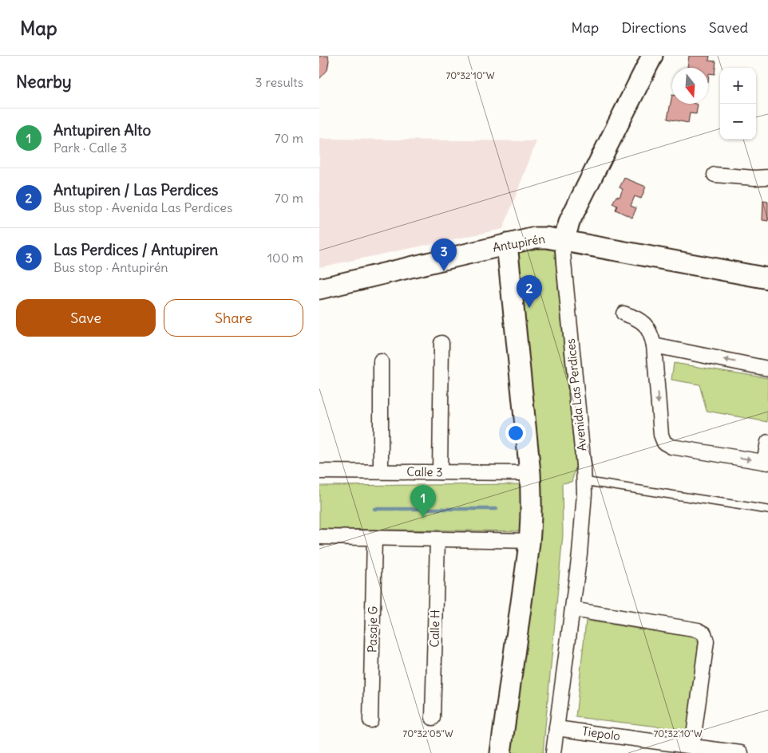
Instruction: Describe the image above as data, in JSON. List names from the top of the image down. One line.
{"streets":{"street":["Antupirén","Avenida Las Perdices","Calle 3","Calle H","Pasaje G","Tiepolo"]},"crossings":[["Antupirén","Avenida Las Perdices"],["Avenida Las Perdices","Tiepolo"]],"north":"bottom","page":{"header":"Map","nav":["Map","Directions","Saved"],"heading":["Nearby","3 results"],"map_buttons":["+","−"],"list":[{"mark":"1","name":"Antupiren Alto","note":"Park · Calle 3","value":"70 m"},{"mark":"2","name":"Antupiren / Las Perdices","note":"Bus stop · Avenida Las Perdices","value":"70 m"},{"mark":"3","name":"Las Perdices / Antupiren","note":"Bus stop · Antupirén","value":"100 m"}],"pins":["3","2","1"],"buttons":["Save","Share"]},"coordinates":["70°32'10\"W","70°32'05\"W"]}
